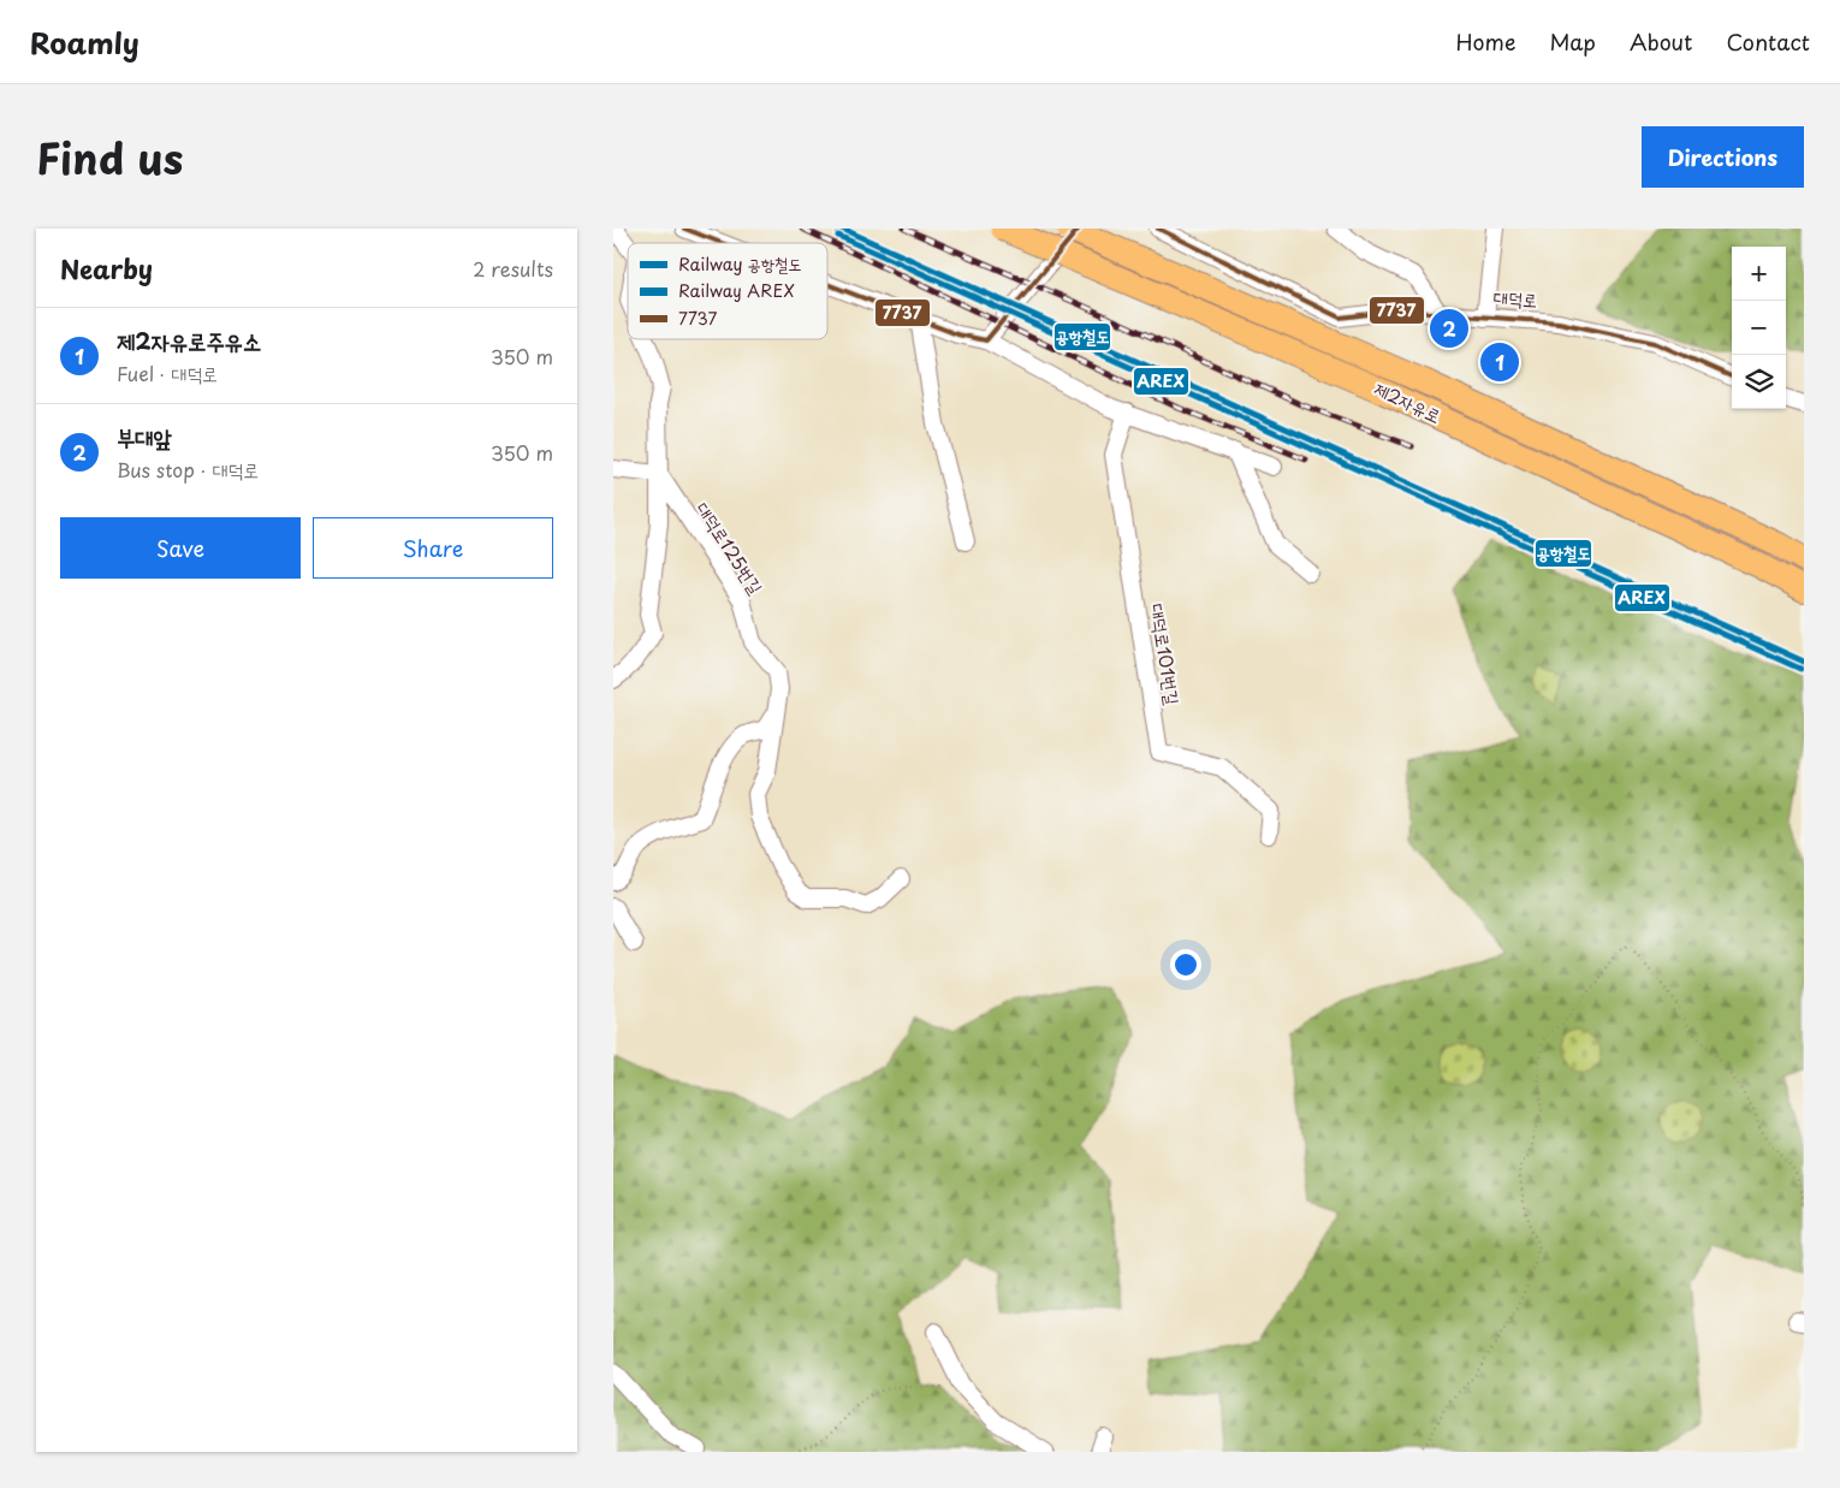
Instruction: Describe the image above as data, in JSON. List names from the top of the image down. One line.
{"streets":{"highway":["제2자유로"],"street":["대덕로","대덕로125번길","대덕로101번길"]},"lines":["rail line 공항철도","transit line 7737","rail line AREX"],"legend":["Railway 공항철도","Railway AREX","7737"],"page":{"header":"Roamly","nav":["Home","Map","About","Contact"],"title":"Find us","buttons":["Directions",["Save","Share"]],"heading":["Nearby","2 results"],"map_buttons":["+","−"],"list":[{"mark":"1","name":"제2자유로주유소","note":"Fuel · 대덕로","value":"350 m"},{"mark":"2","name":"부대앞","note":"Bus stop · 대덕로","value":"350 m"}],"pins":["2","1"]}}
